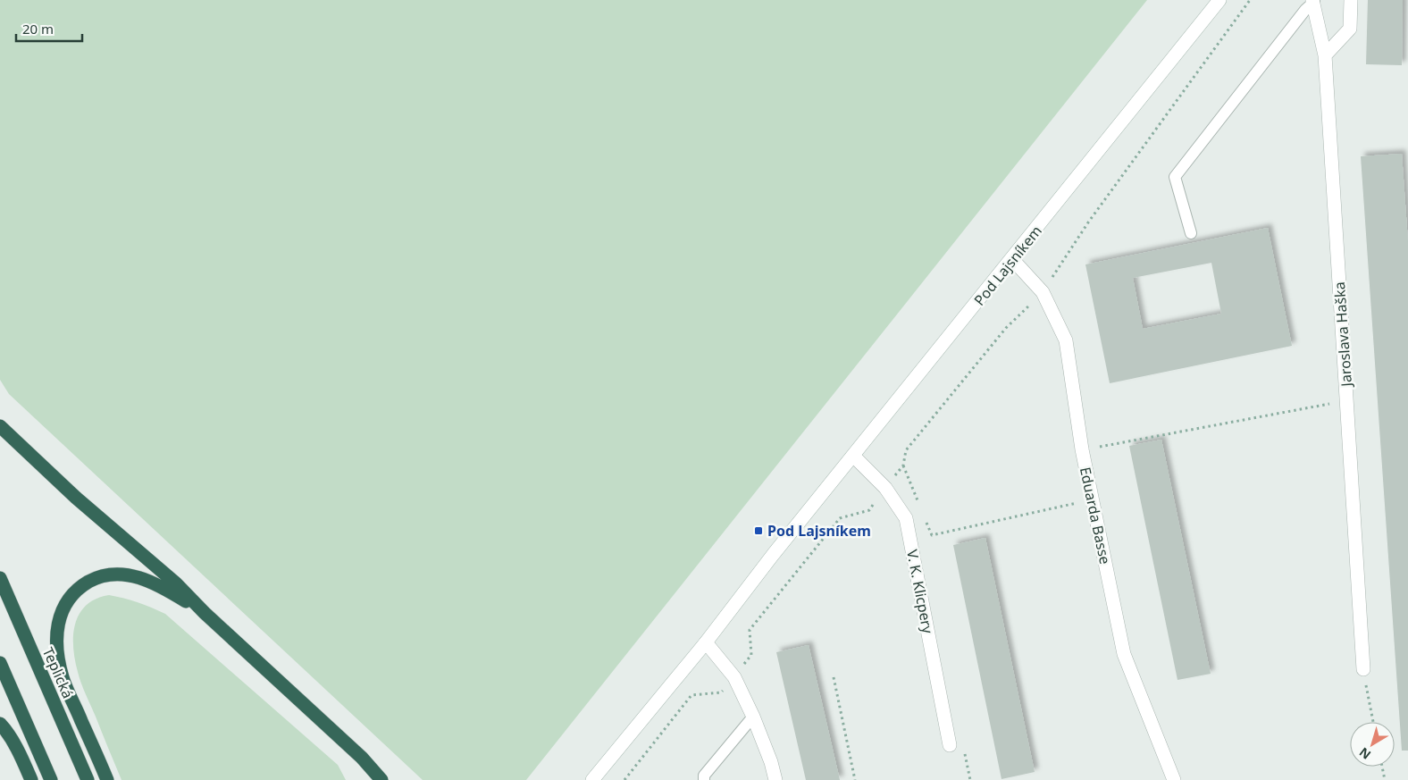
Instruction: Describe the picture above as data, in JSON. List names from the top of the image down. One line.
{"streets":{"highway":["Teplická"],"street":["Pod Lajsníkem","Jaroslava Haška","Eduarda Basse","V. K. Klicpery"]},"crossings":[["Pod Lajsníkem","Eduarda Basse"],["Pod Lajsníkem","V. K. Klicpery"]],"places":{"transit":["Pod Lajsníkem"]},"scale_bar":"20 m","north":"bottom left"}
